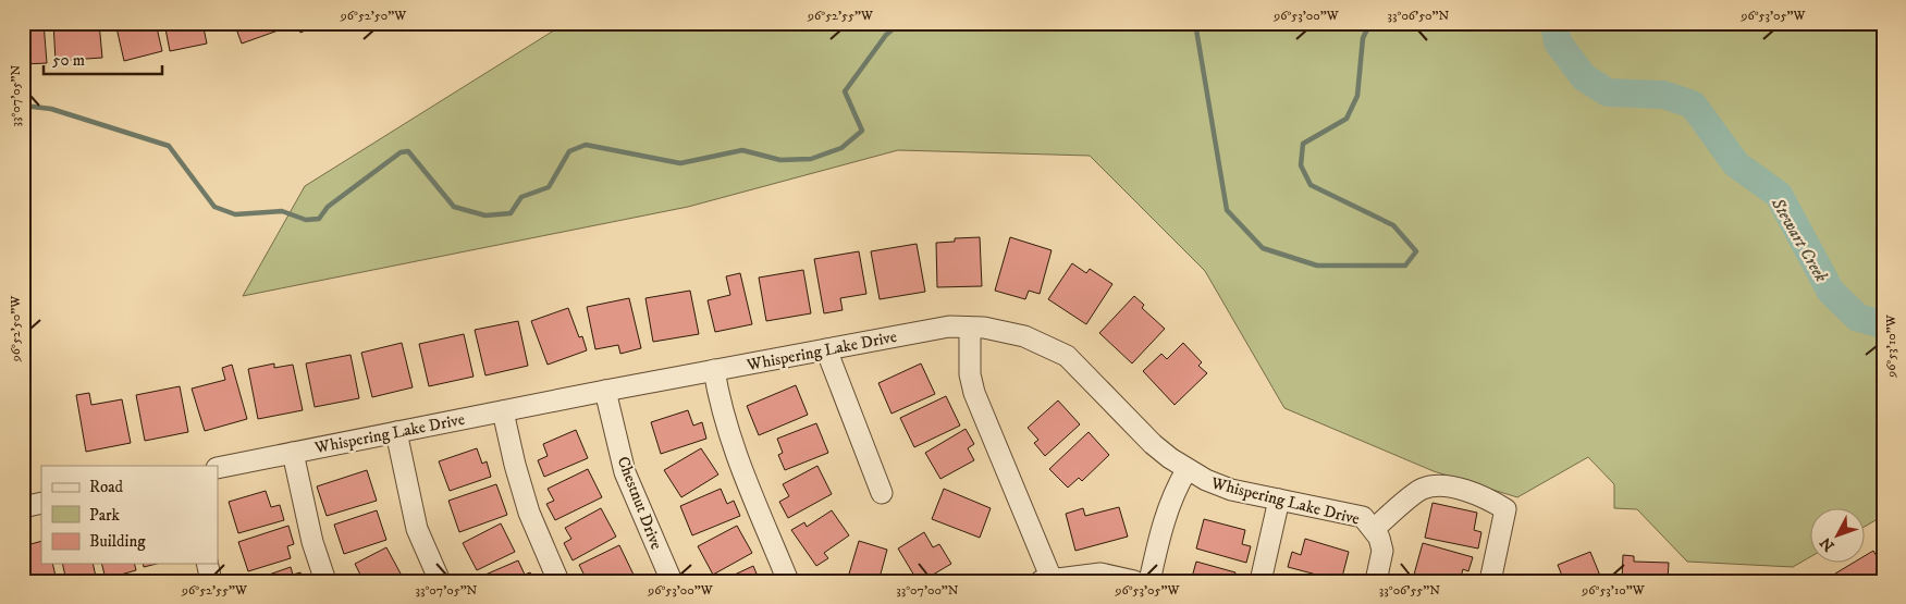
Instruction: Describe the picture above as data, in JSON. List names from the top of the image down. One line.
{"streets":{"street":["Whispering Lake Drive","Chestnut Drive"]},"crossings":[["Whispering Lake Drive","Chestnut Drive"]],"water":["Stewart Creek"],"legend":["Road","Park","Building"],"scale_bar":"50 m","north":"bottom left","coordinates":["96°52'50\"W","96°52'55\"W","96°53'00\"W","33°06'50\"N","96°53'05\"W","33°07'05\"N","96°53'10\"W","33°07'00\"N","33°06'55\"N"]}
